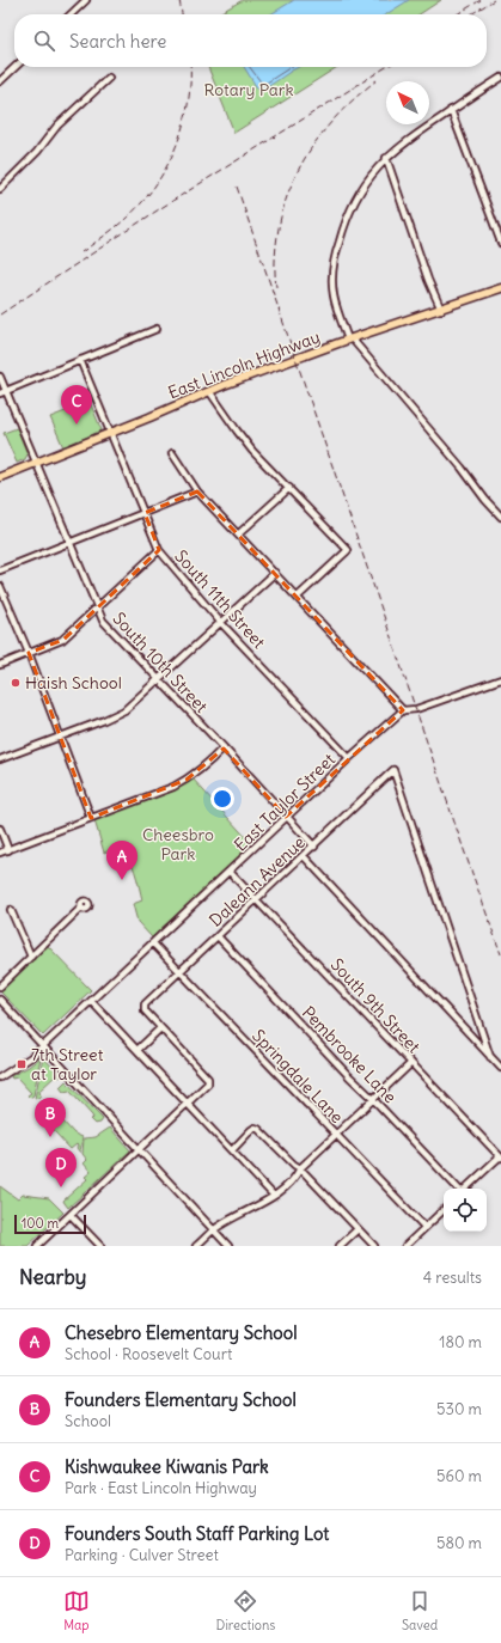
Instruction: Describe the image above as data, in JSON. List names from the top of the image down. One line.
{"streets":{"main road":["East Lincoln Highway"],"street":["South 11th Street","South 10th Street","East Taylor Street","Daleann Avenue","South 9th Street","Pembrooke Lane","Springdale Lane"]},"crossings":[["East Lincoln Highway","South 11th Street"],["East Lincoln Highway","South 10th Street"],["South 11th Street","East Taylor Street"],["South 10th Street","East Taylor Street"],["South 10th Street","Daleann Avenue"],["East Taylor Street","South 9th Street"],["East Taylor Street","Springdale Lane"],["Daleann Avenue","South 9th Street"],["Daleann Avenue","Pembrooke Lane"],["Daleann Avenue","Springdale Lane"]],"parks":["Rotary Park","Cheesbro Park"],"places":{"other":["Haish School"],"transit":["7th Street at Taylor"]},"scale_bar":"100 m","north":"top left","page":{"search":"Search here","pins":["C","A","B","D"],"scale":"100 m","heading":["Nearby","4 results"],"list":[{"mark":"A","name":"Chesebro Elementary School","note":"School · Roosevelt Court","value":"180 m"},{"mark":"B","name":"Founders Elementary School","note":"School","value":"530 m"},{"mark":"C","name":"Kishwaukee Kiwanis Park","note":"Park · East Lincoln Highway","value":"560 m"},{"mark":"D","name":"Founders South Staff Parking Lot","note":"Parking · Culver Street","value":"580 m"}],"nav":["Map","Directions","Saved"]}}
